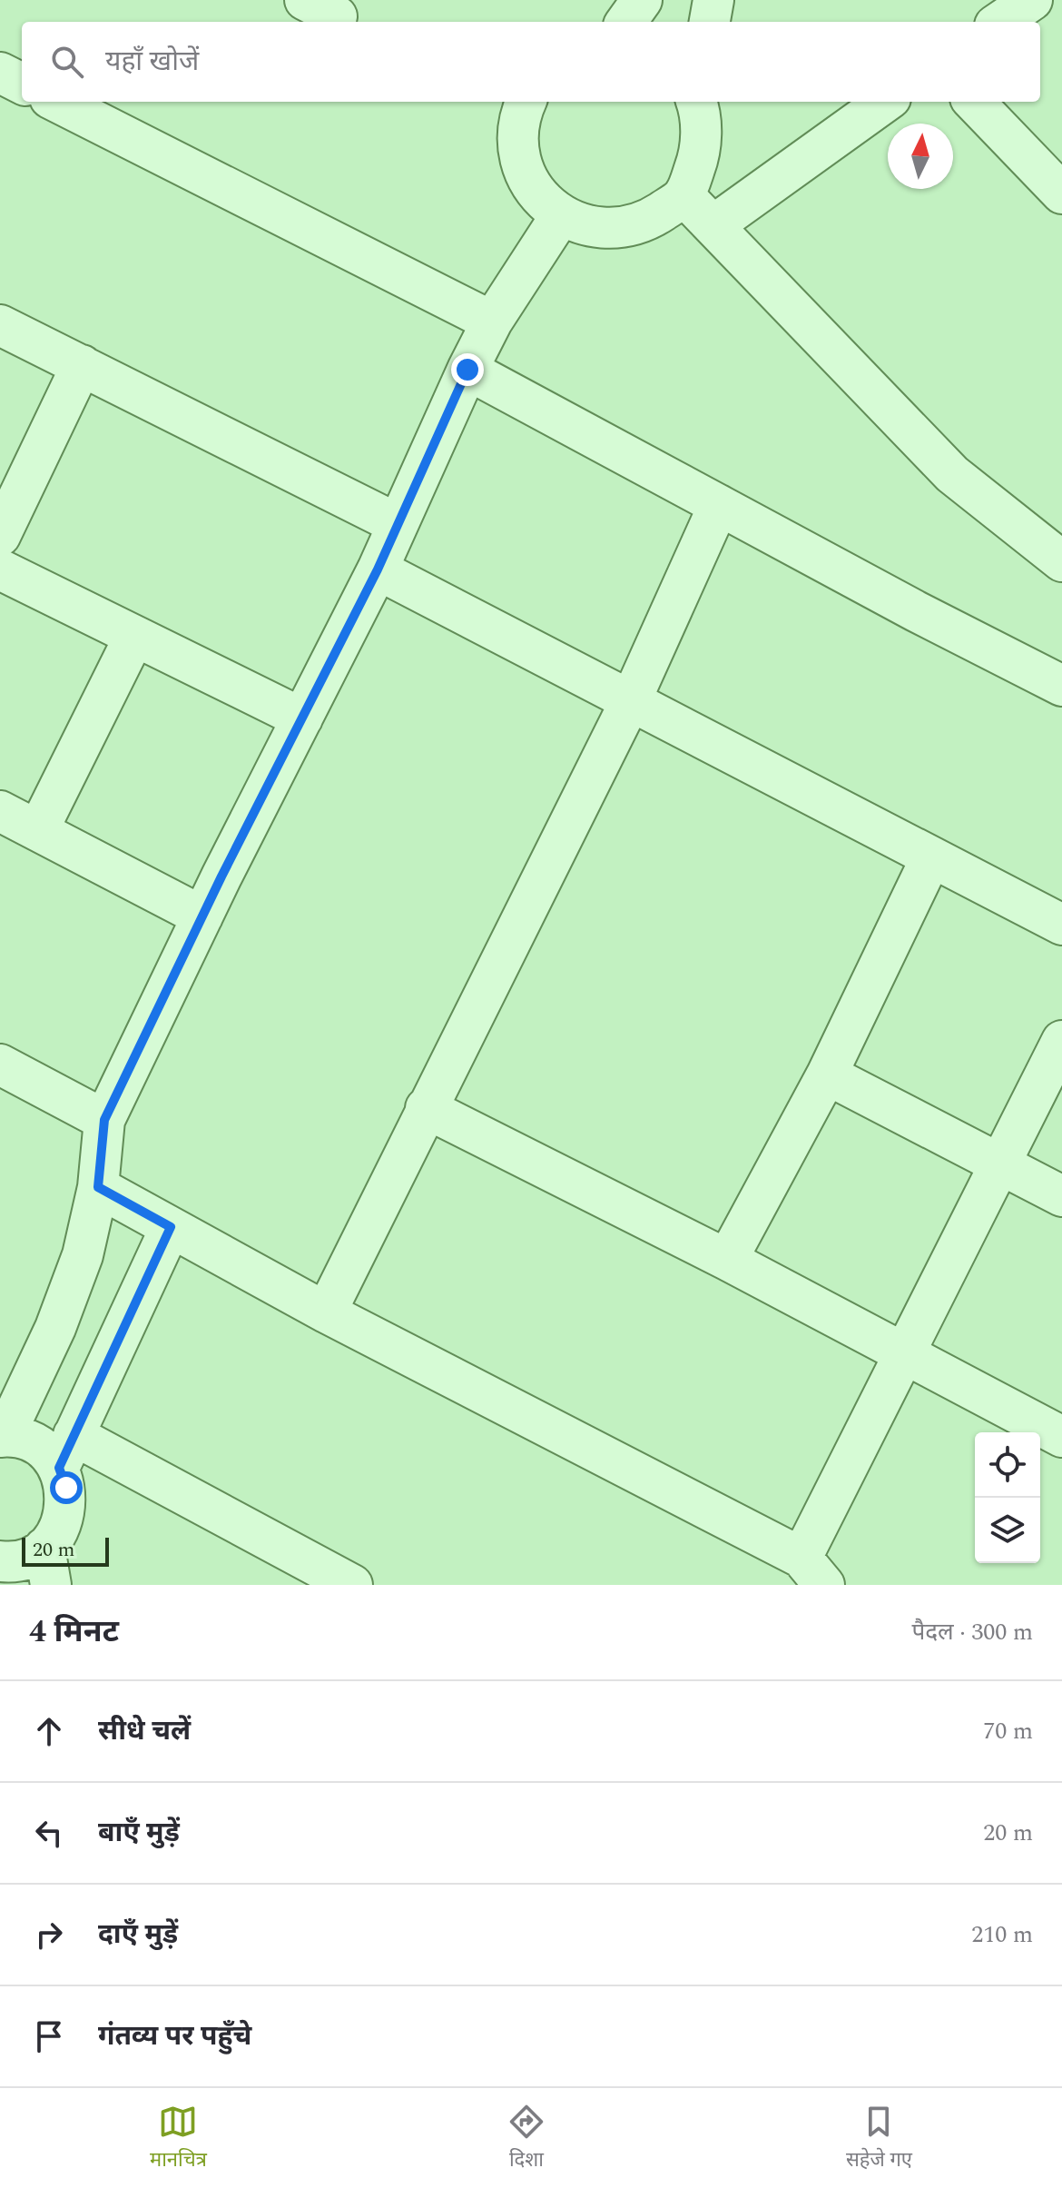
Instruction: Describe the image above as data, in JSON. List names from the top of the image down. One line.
{"scale_bar":"20 m","north":"top","page":{"search":"यहाँ खोजें","scale":"20 m","heading":["4 मिनट","पैदल · 300 m"],"list":[["सीधे चलें","70 m"],["बाएँ मुड़ें","20 m"],["दाएँ मुड़ें","210 m"],"गंतव्य पर पहुँचे"],"nav":["मानचित्र","दिशा","सहेजे गए"]}}
